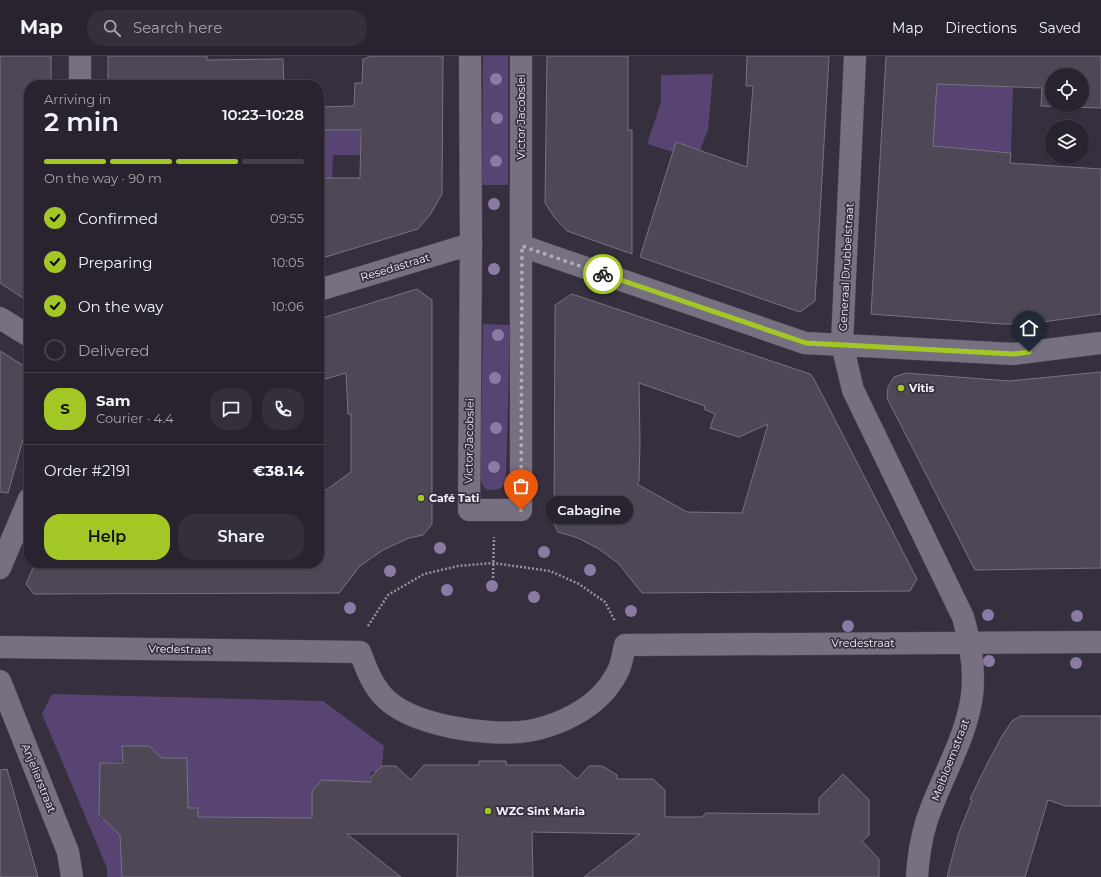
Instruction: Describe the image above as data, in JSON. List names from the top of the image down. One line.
{"streets":{"street":["Victor Jacobslei","Resedastraat","Generaal Drubbelstraat","Vredestraat","Meibloemstraat","Anjelierstraat"]},"crossings":[["Victor Jacobslei","Resedastraat"],["Generaal Drubbelstraat","Vredestraat"],["Generaal Drubbelstraat","Meibloemstraat"],["Vredestraat","Meibloemstraat"]],"places":["Vitis","Café Tati","Cabagine","WZC Sint Maria"],"page":{"header":"Map","search":"Search here","nav":["Map","Directions","Saved"],"heading":["2 min","Arriving in","10:23–10:28"],"panel":["Sam","Courier · 4.4","Order #2191","€38.14"],"bar":"On the way · 90 m","list":[["Confirmed","09:55"],["Preparing","10:05"],["On the way","10:06"],"Delivered"],"round":"S","bubble":"Cabagine","buttons":["Help","Share"]}}
